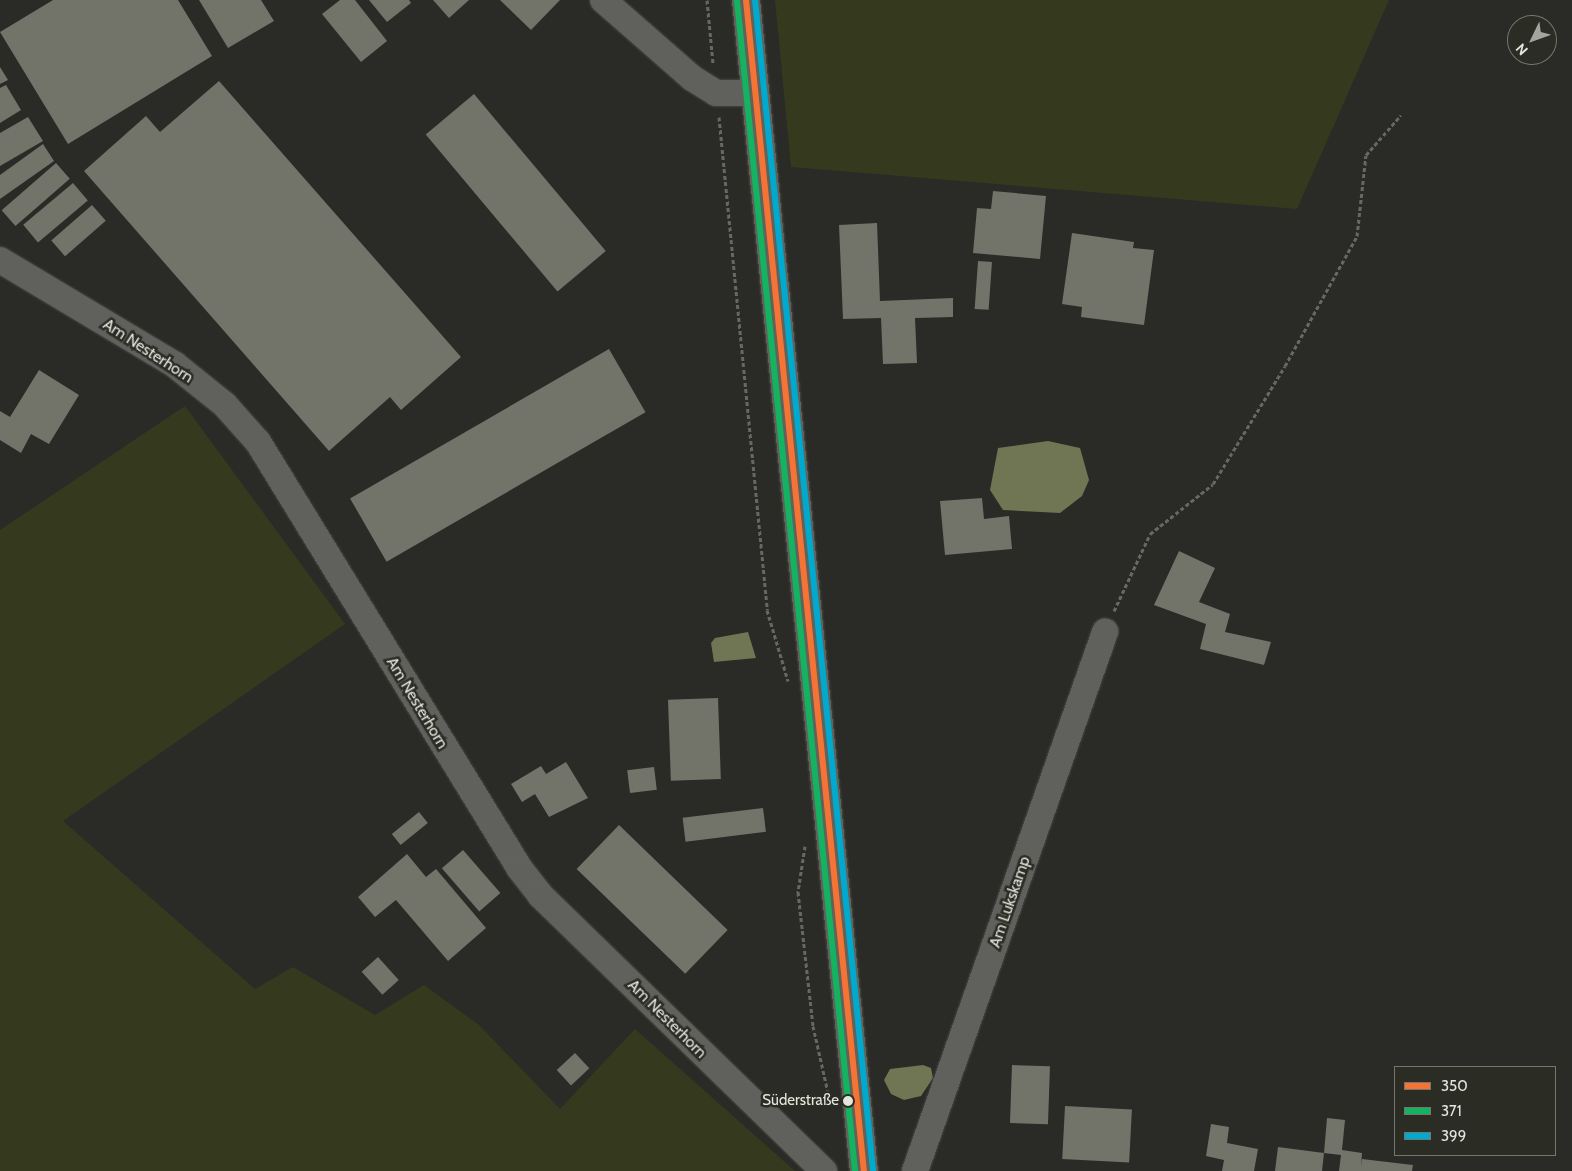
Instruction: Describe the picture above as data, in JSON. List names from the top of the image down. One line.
{"streets":{"street":["Am Nesterhorn","Am Lukskamp"]},"places":["Süderstraße"],"lines":["transit line 350","transit line 399","transit line 371"],"legend":["350","371","399"],"north":"bottom left"}
